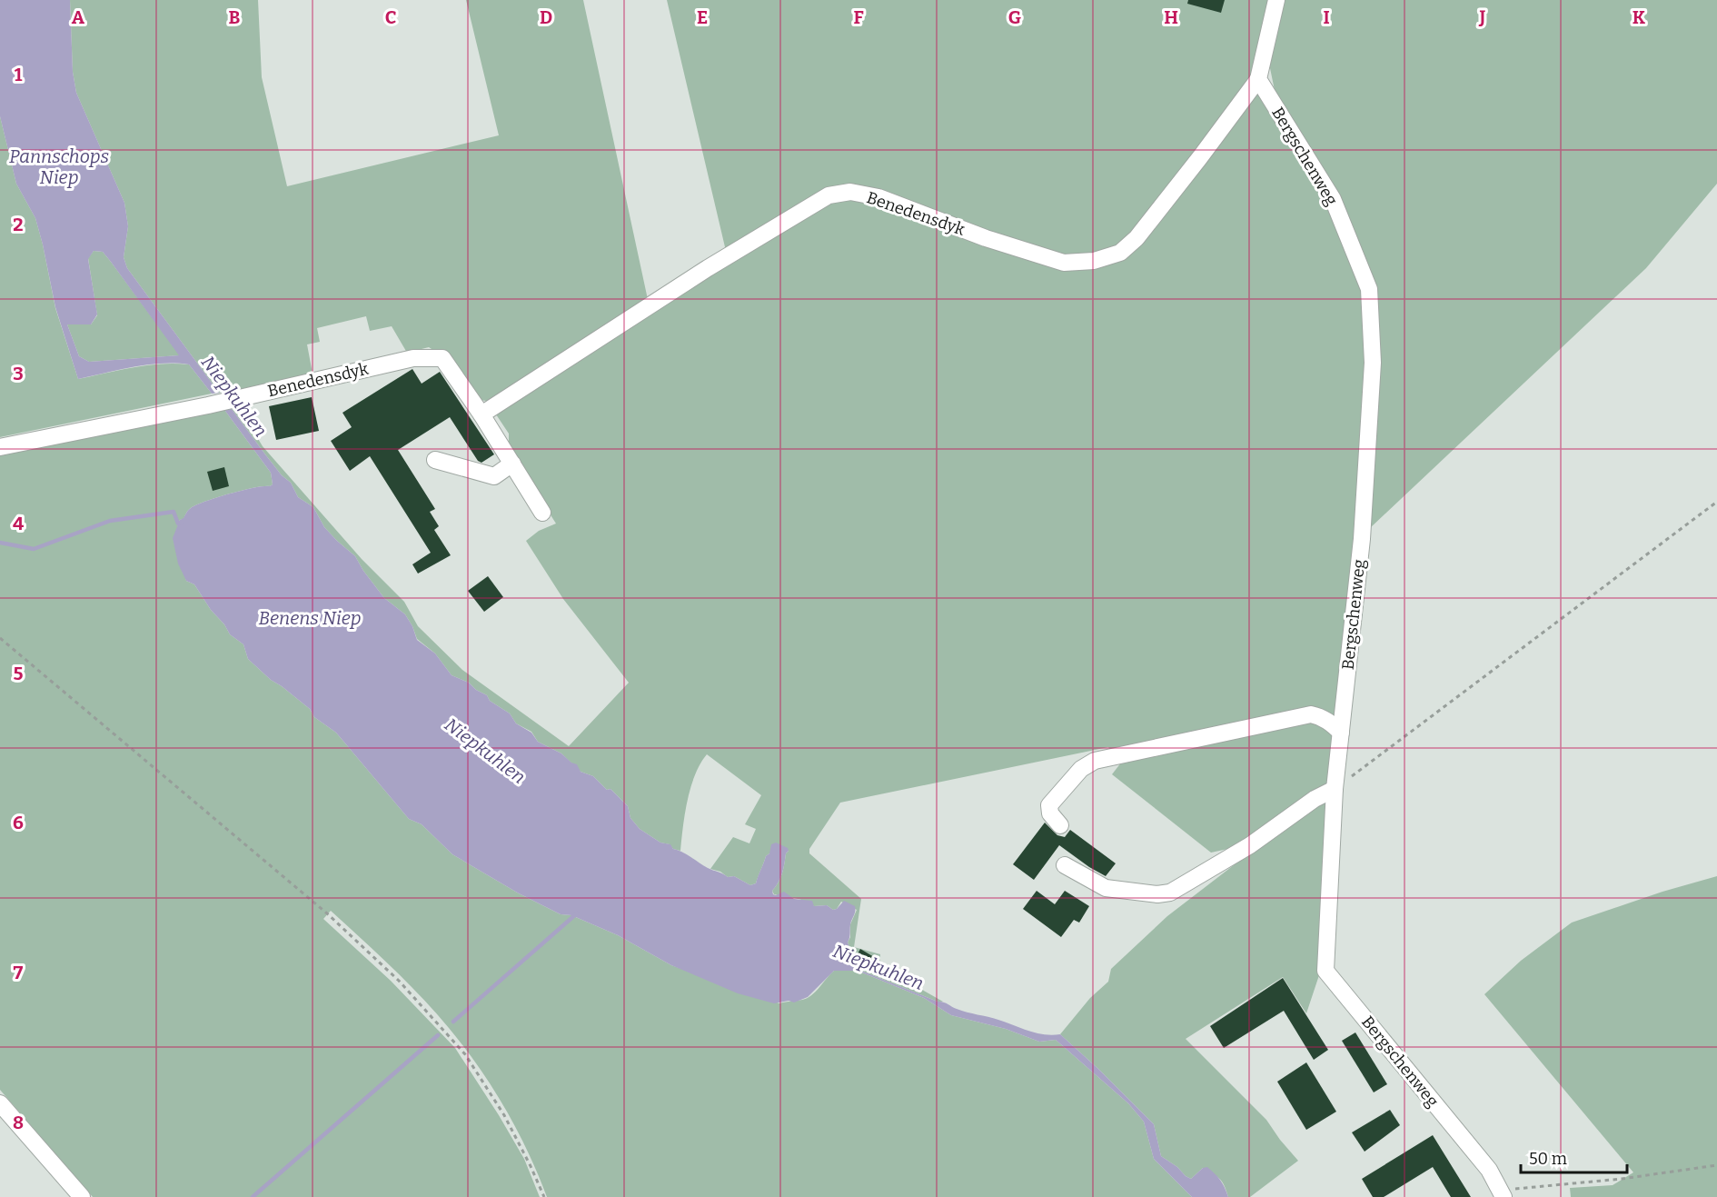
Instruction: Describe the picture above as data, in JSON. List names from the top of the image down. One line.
{"streets":{"street":["Bergschenweg","Benedensdyk"]},"crossings":[["Bergschenweg","Benedensdyk"]],"water":["Pannschops Niep","Niepkuhlen","Benens Niep"],"scale_bar":"50 m","grid":{"columns":["A","B","C","D","E","F","G","H","I","J","K"],"rows":["1","2","3","4","5","6","7","8"]}}
